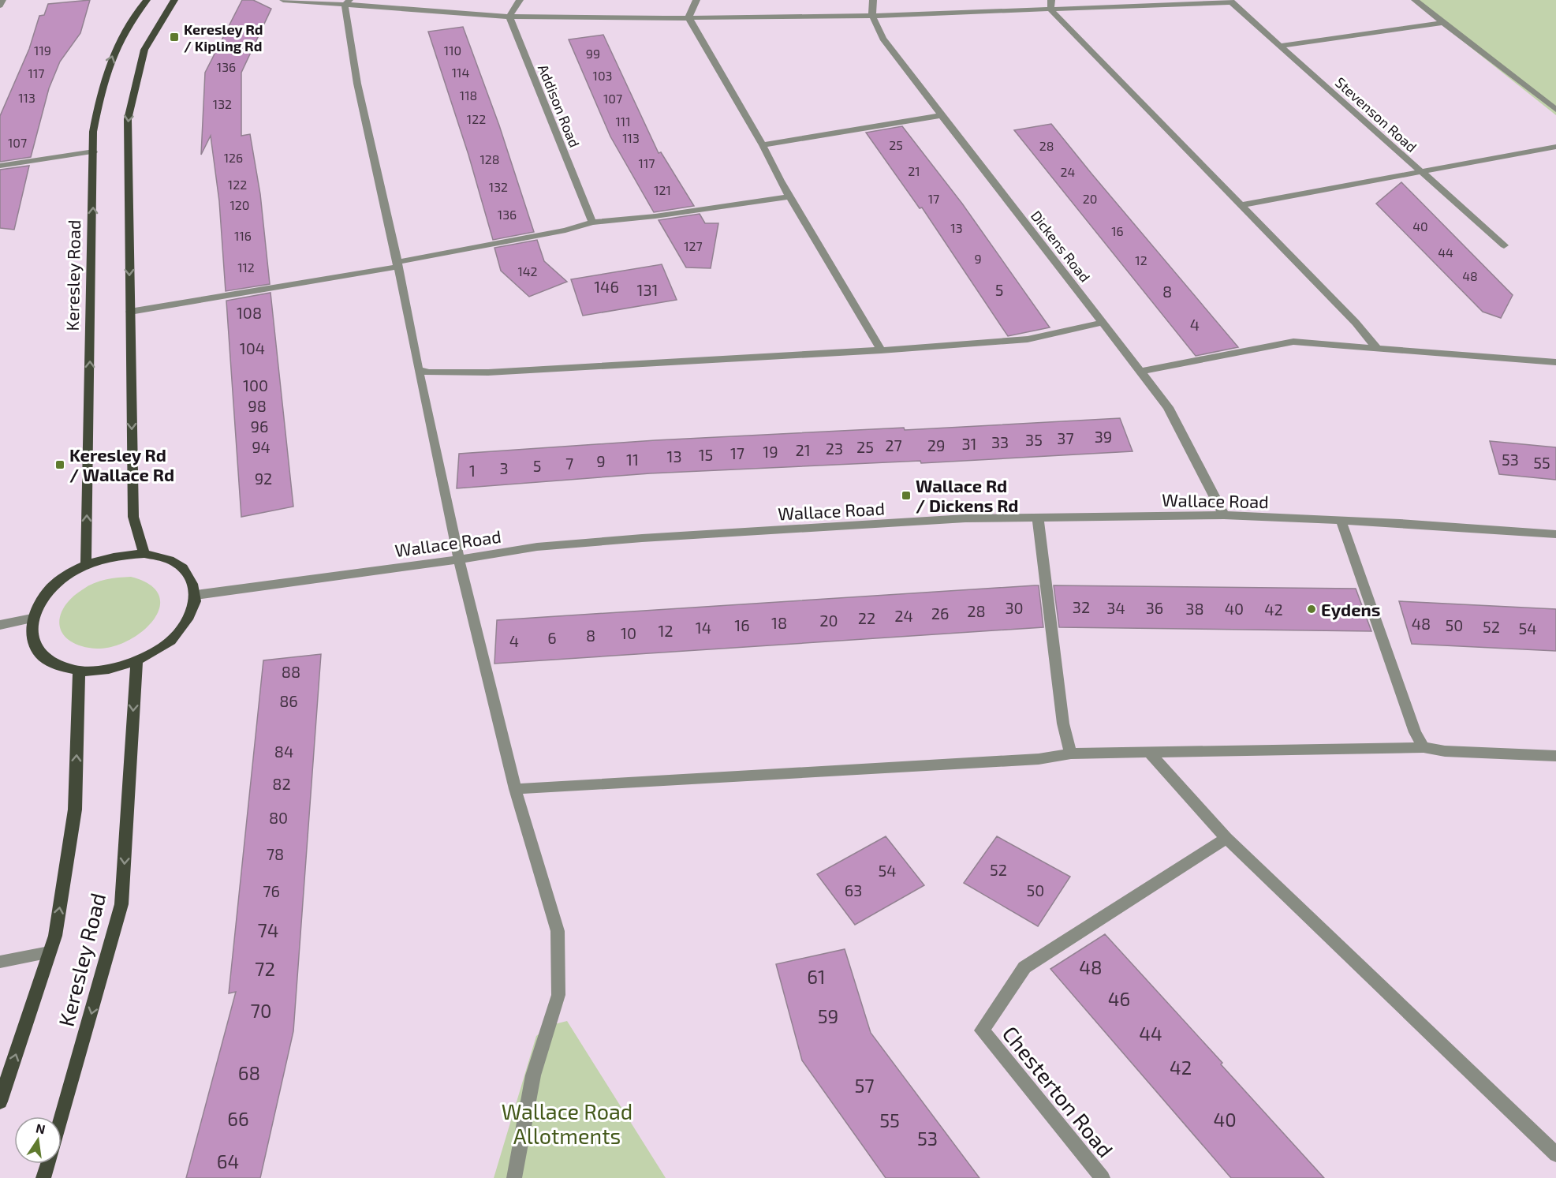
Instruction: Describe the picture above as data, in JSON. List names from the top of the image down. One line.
{"streets":{"main road":["Keresley Road"],"street":["Addison Road","Stevenson Road","Dickens Road","Wallace Road","Chesterton Road"]},"crossings":[["Addison Road","Stevenson Road"],["Stevenson Road","Dickens Road"],["Dickens Road","Wallace Road"],["Keresley Road","Wallace Road"]],"parks":["Wallace Road Allotments"],"places":{"transit":["Keresley Rd / Kipling Rd","Keresley Rd / Wallace Rd","Wallace Rd / Dickens Rd"],"other":["Eydens"]},"house_numbers":["119","110","99","136","114","117","103","118","113","107","132","122","111","113","107","25","28","126","128","117","21","24","122","132","121","17","20","120","136","40","13","16","116","127","44","9","12","112","142","48","146","131","5","8","108","4","104","100","98","96","39","37","35","33","31","27","29","94","25","23","21","19","17","15","13","11","53","9","55","7","5","3","1","92","32","30","34","36","38","40","42","28","26","24","22","20","18","48","16","50","52","14","54","12","10","8","6","4","88","86","84","82","80","78","52","54","63","50","76","74","48","72","61","46","70","59","44","42","68","57","66","40","55","53","64"],"north":"top"}
